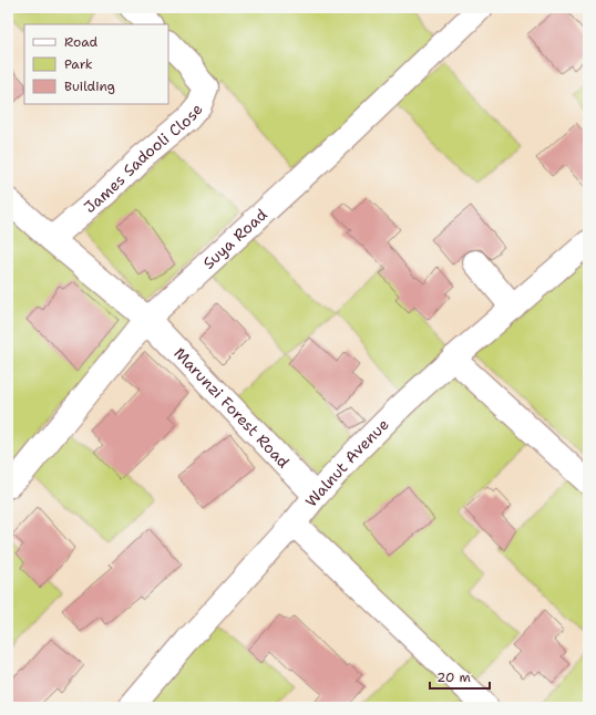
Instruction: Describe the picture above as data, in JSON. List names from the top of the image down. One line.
{"streets":{"street":["James Sadooli Close","Suya Road","Marunzi Forest Road","Walnut Avenue"]},"crossings":[["James Sadooli Close","Marunzi Forest Road"],["Suya Road","Marunzi Forest Road"],["Marunzi Forest Road","Walnut Avenue"]],"legend":["Road","Park","Building"],"scale_bar":"20 m"}
